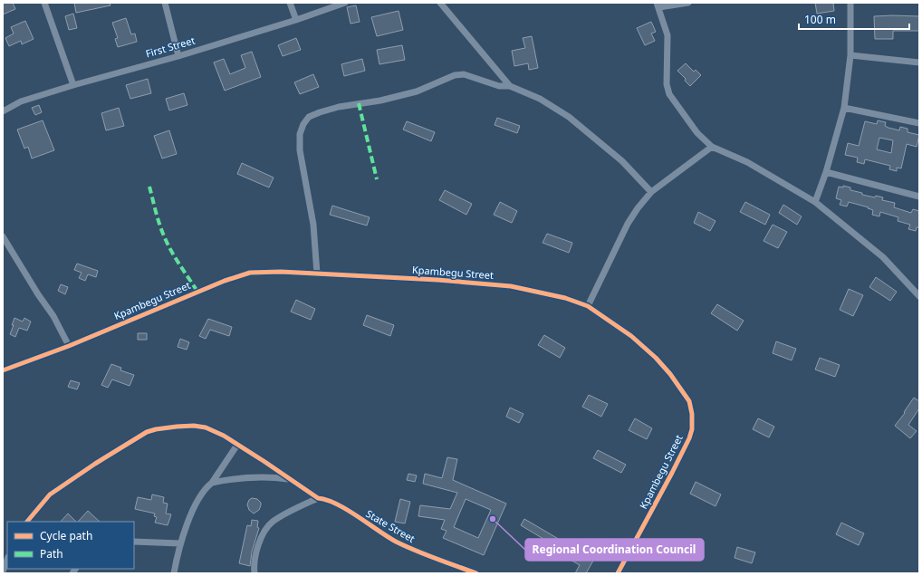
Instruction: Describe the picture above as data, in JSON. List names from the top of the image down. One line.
{"streets":{"street":["First Street","Kpambegu Street","State Street"]},"places":["Regional Coordination Council"],"legend":["Cycle path","Path"],"scale_bar":"100 m"}
